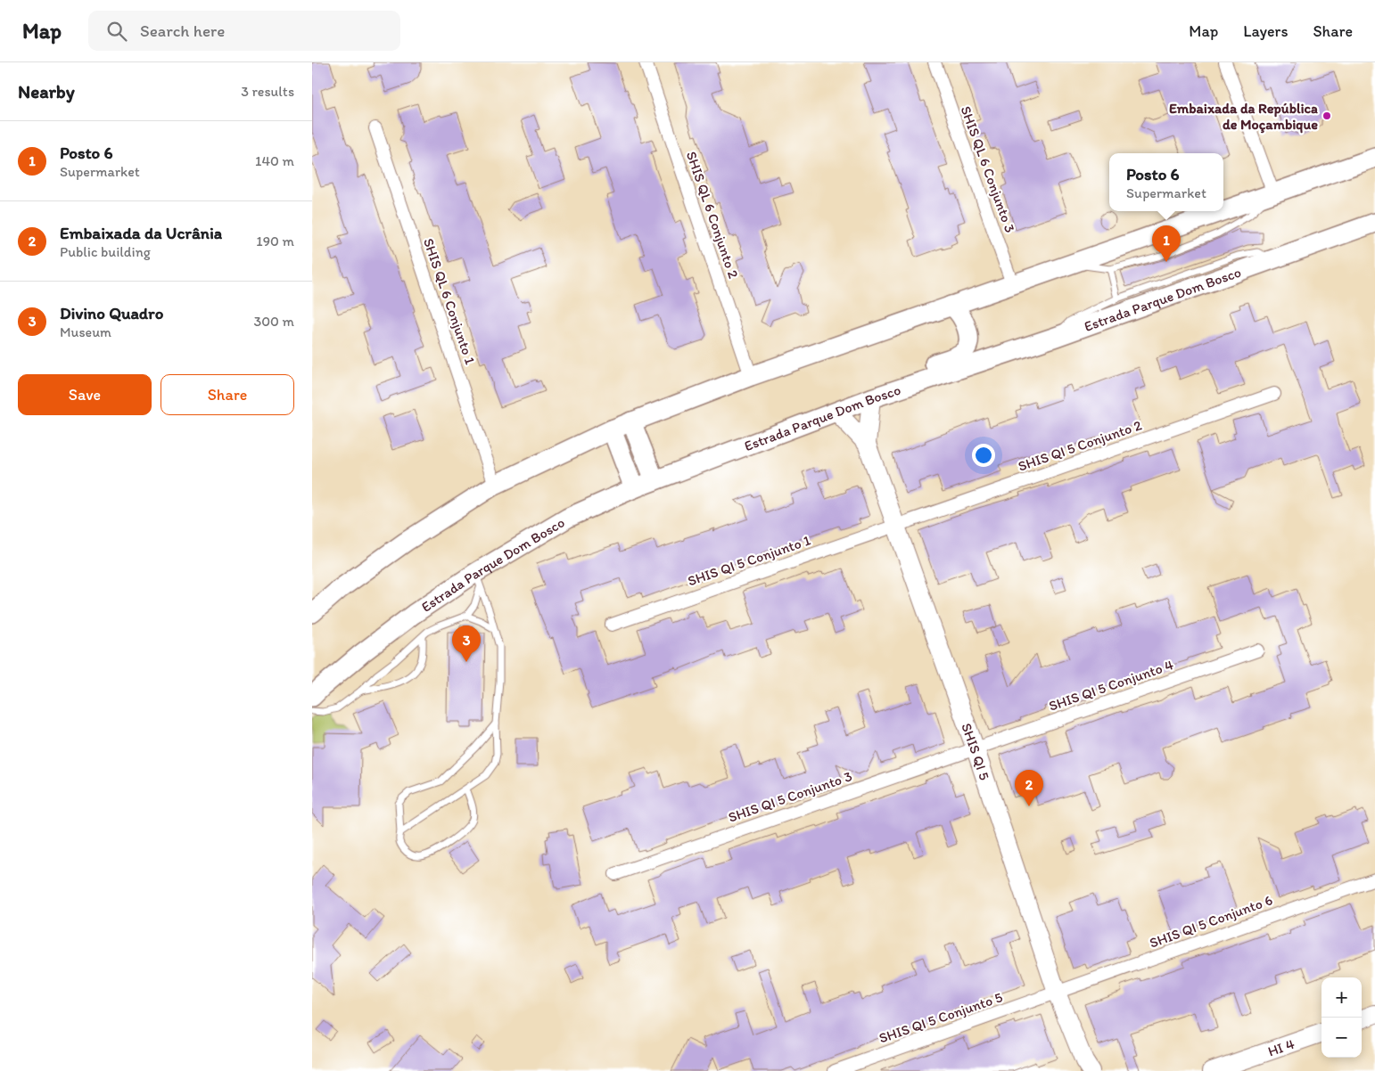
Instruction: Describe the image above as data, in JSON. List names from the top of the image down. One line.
{"streets":{"main road":["Estrada Parque Dom Bosco"],"street":["SHIS QL 6 Conjunto 3","SHIS QL 6 Conjunto 2","SHIS QL 6 Conjunto 1","SHIS QI 5 Conjunto 2","SHIS QI 5 Conjunto 1","SHIS QI 5 Conjunto 4","SHIS QI 5","SHIS QI 5 Conjunto 3","SHIS QI 5 Conjunto 6","SHIS QI 5 Conjunto 5","HI 4"]},"crossings":[["Estrada Parque Dom Bosco","SHIS QI 5"],["SHIS QI 5 Conjunto 2","SHIS QI 5 Conjunto 1"],["SHIS QI 5 Conjunto 2","SHIS QI 5"],["SHIS QI 5 Conjunto 1","SHIS QI 5"],["SHIS QI 5 Conjunto 4","SHIS QI 5"],["SHIS QI 5 Conjunto 4","SHIS QI 5 Conjunto 3"],["SHIS QI 5","SHIS QI 5 Conjunto 3"],["SHIS QI 5","SHIS QI 5 Conjunto 6"],["SHIS QI 5","SHIS QI 5 Conjunto 5"],["SHIS QI 5 Conjunto 6","SHIS QI 5 Conjunto 5"]],"places":["Embaixada da República de Moçambique"],"page":{"header":"Map","search":"Search here","nav":["Map","Layers","Share"],"heading":["Nearby","3 results"],"list":[{"mark":"1","name":"Posto 6","note":"Supermarket","value":"140 m"},{"mark":"2","name":"Embaixada da Ucrânia","note":"Public building","value":"190 m"},{"mark":"3","name":"Divino Quadro","note":"Museum","value":"300 m"}],"popup":["Posto 6","Supermarket"],"pins":["1","3","2"],"buttons":["Save","Share"],"map_buttons":["+","−"]}}
